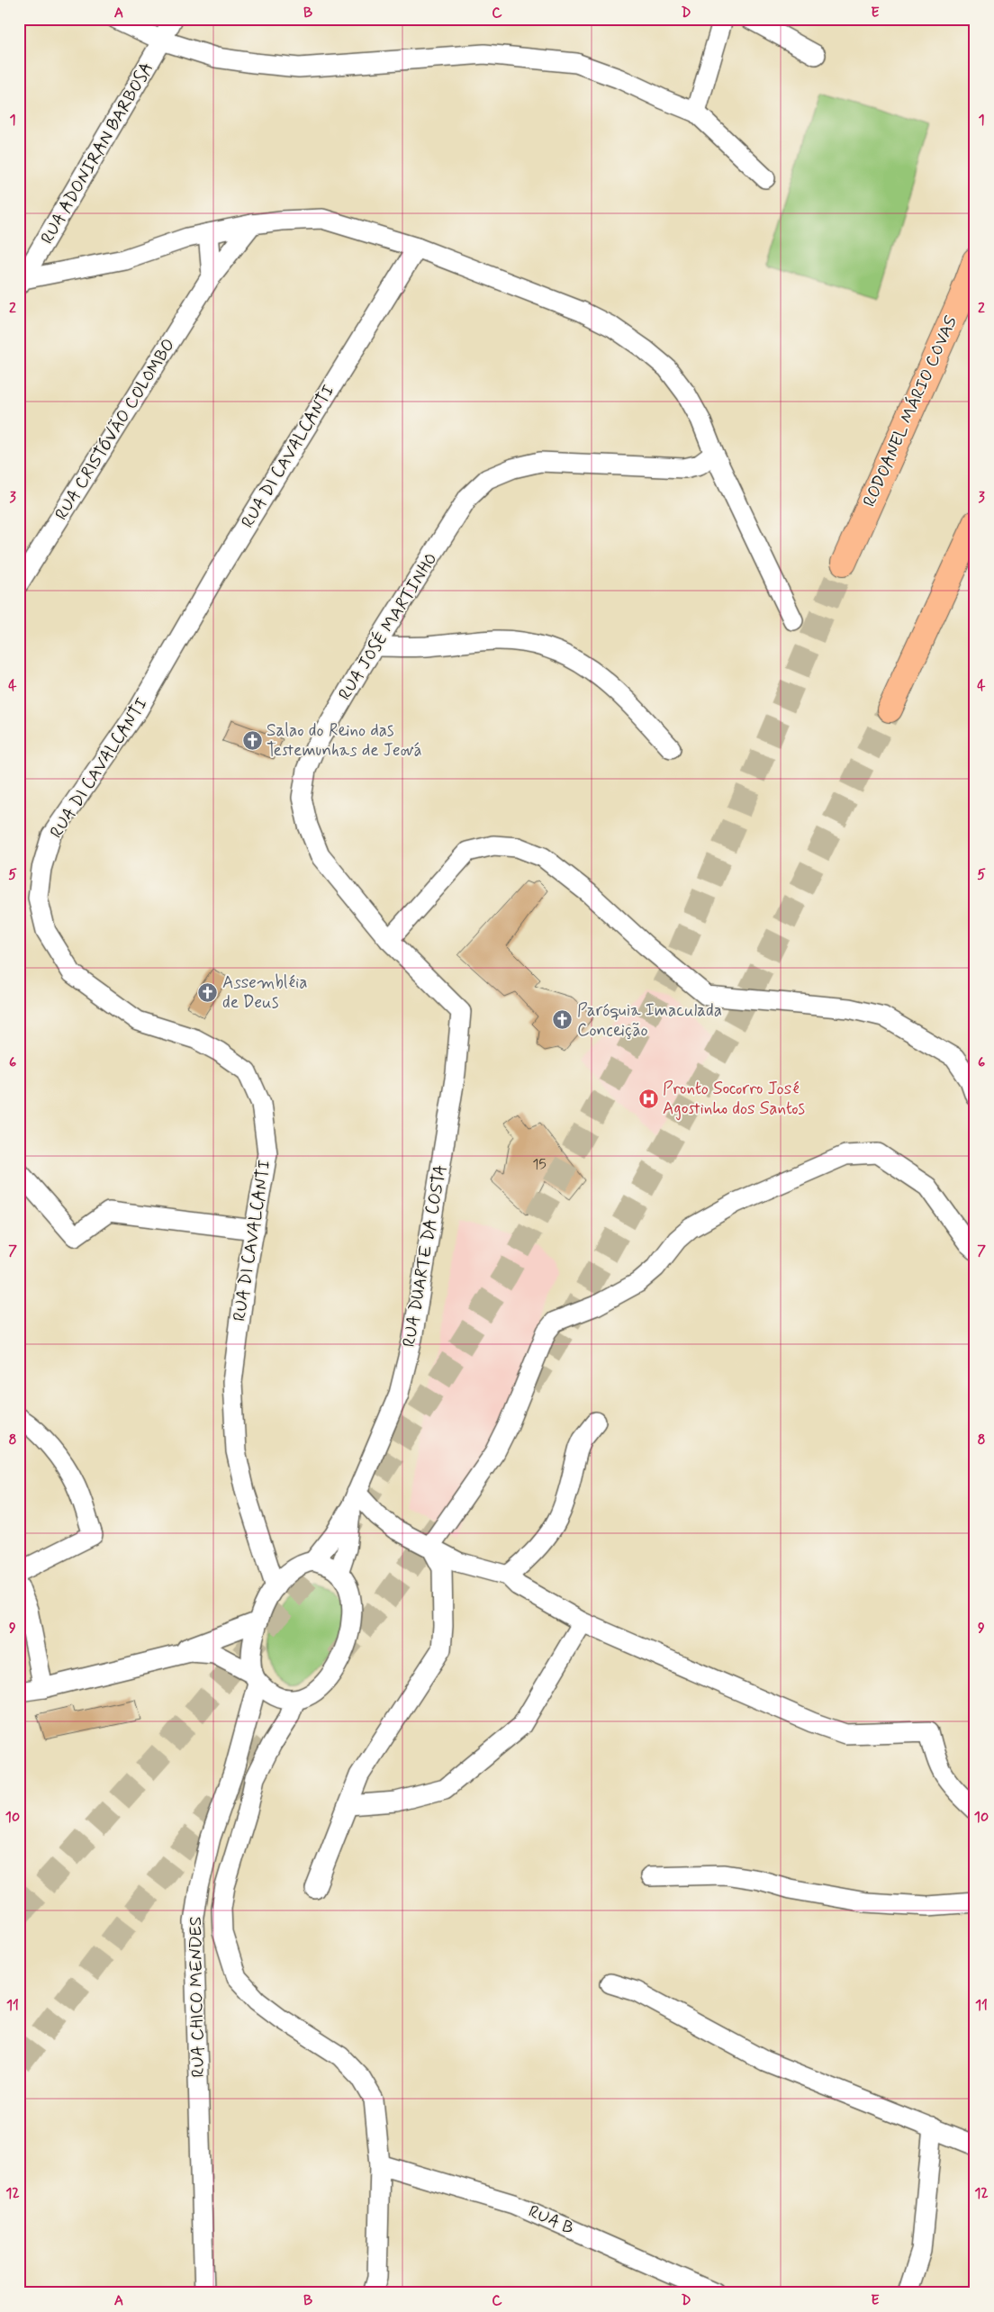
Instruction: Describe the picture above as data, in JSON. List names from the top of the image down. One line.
{"streets":{"highway":["RODOANEL MÁRIO COVAS"],"street":["RUA ADONIRAN BARBOSA","RUA CRISTÓVÃO COLOMBO","RUA DI CAVALCANTI","RUA JOSÉ MARTINHO","RUA DUARTE DA COSTA","RUA CHICO MENDES","RUA B"]},"crossings":[["RUA DI CAVALCANTI","RUA DUARTE DA COSTA"],["RUA DI CAVALCANTI","RUA CHICO MENDES"],["RUA JOSÉ MARTINHO","RUA DUARTE DA COSTA"],["RUA DUARTE DA COSTA","RUA CHICO MENDES"],["RUA CHICO MENDES","RUA B"]],"places":{"church":["Salao do Reino das Testemunhas de Jeová","Assembléia de Deus","Paróquia Imaculada Conceição"],"hospital":["Pronto Socorro José Agostinho dos Santos"]},"house_numbers":["15"],"grid":{"columns":["A","B","C","D","E"],"rows":["1","2","3","4","5","6","7","8","9","10","11","12"]}}
